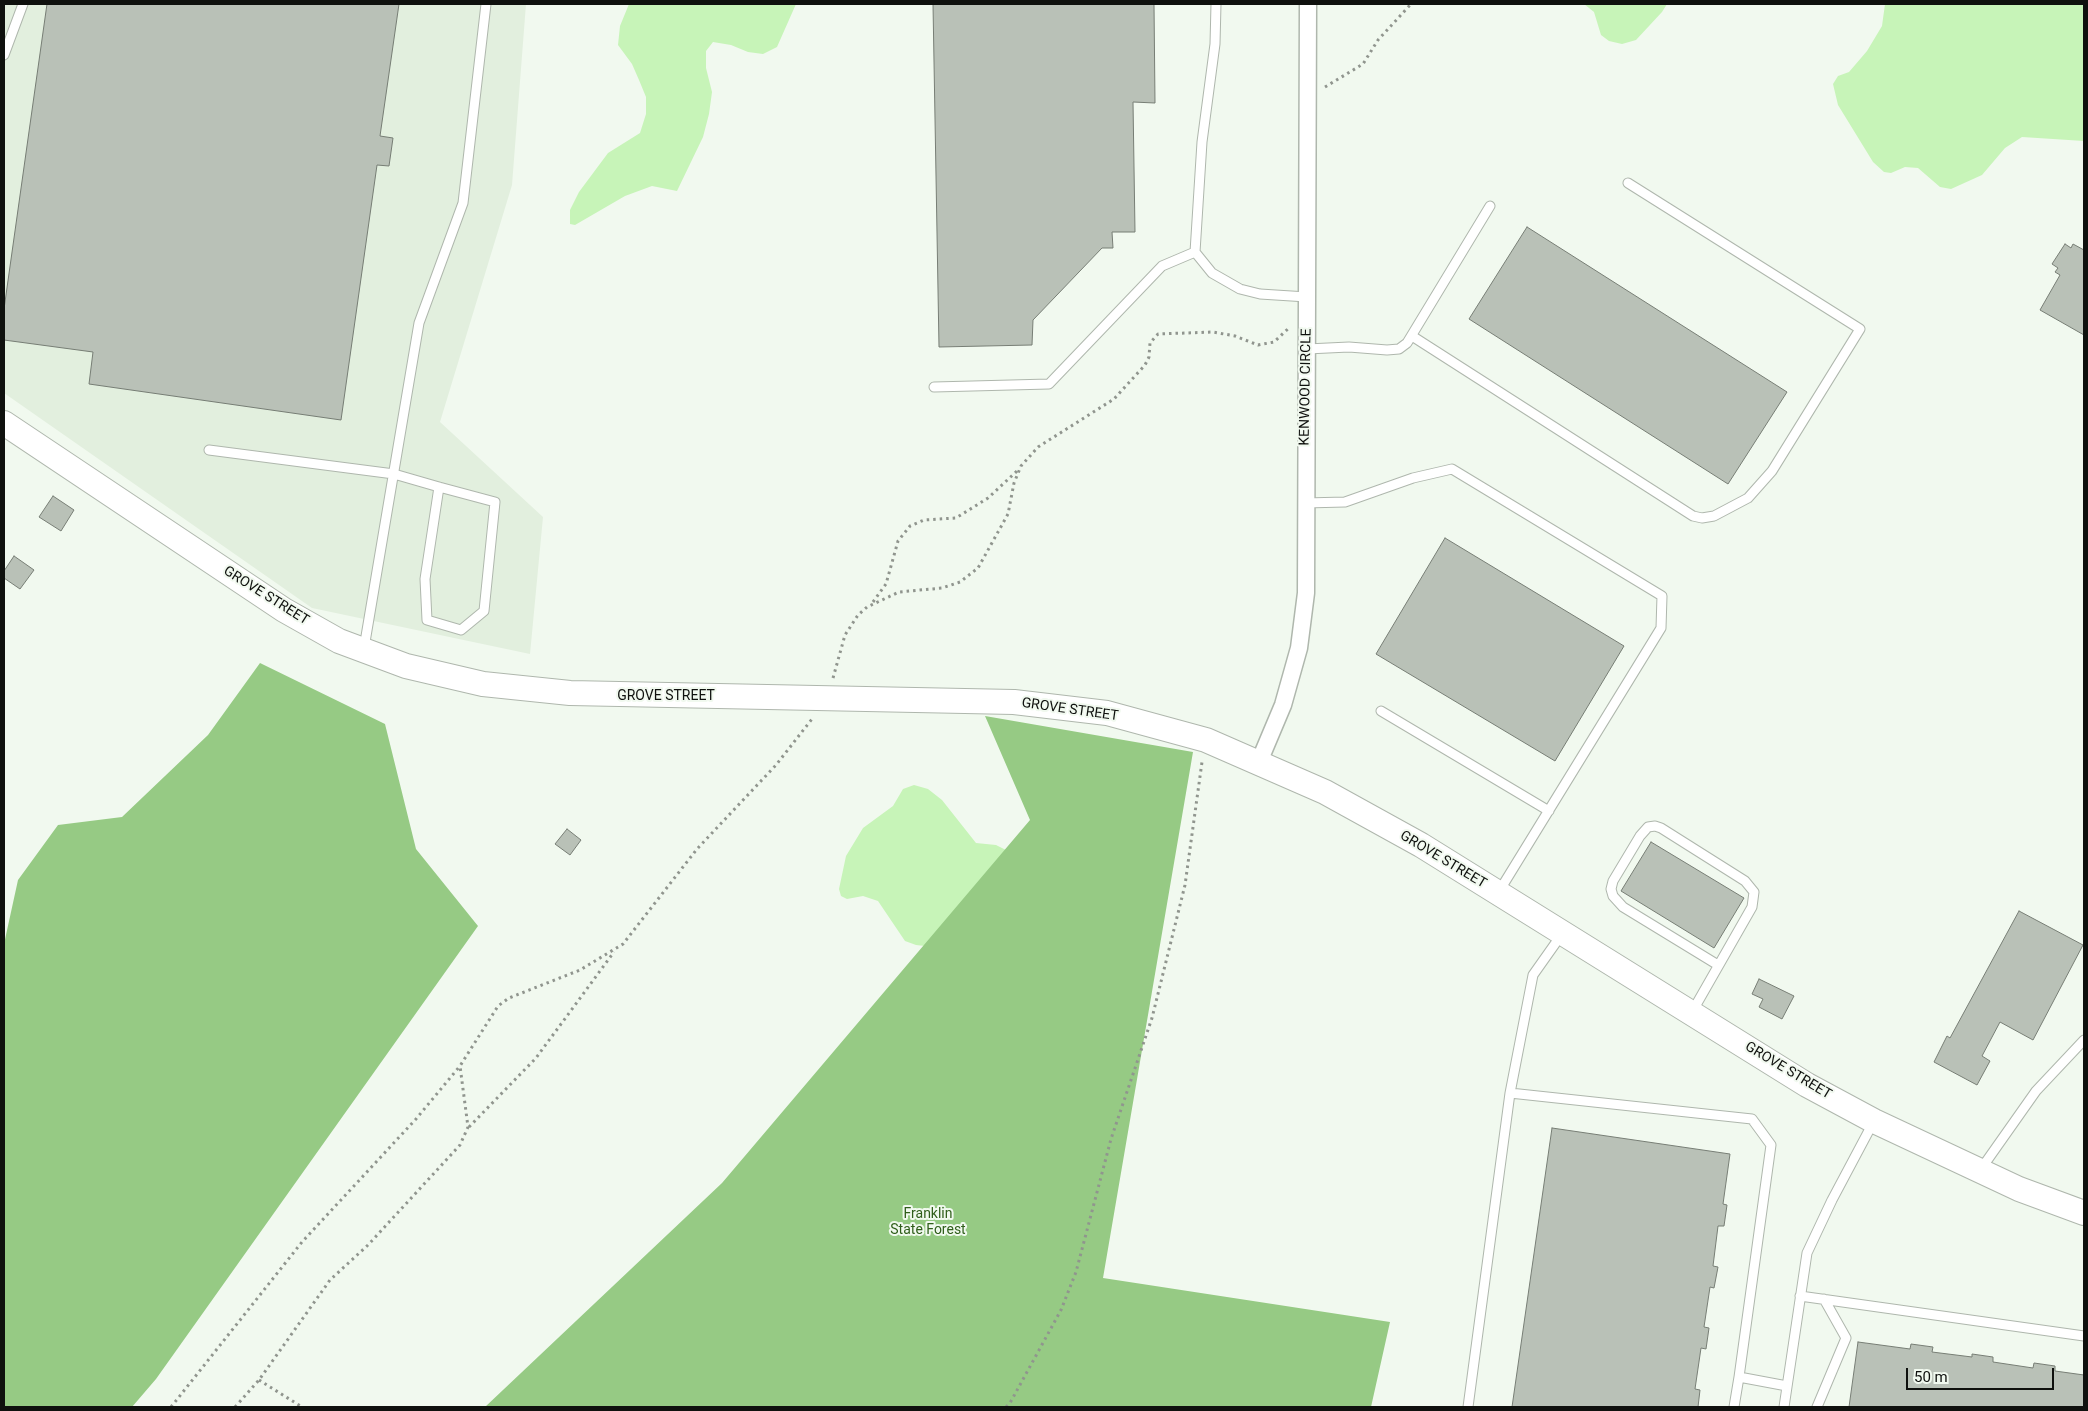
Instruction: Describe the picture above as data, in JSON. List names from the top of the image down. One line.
{"streets":{"main road":["GROVE STREET"],"street":["KENWOOD CIRCLE"]},"crossings":[["KENWOOD CIRCLE","GROVE STREET"]],"parks":["Franklin State Forest"],"scale_bar":"50 m"}
